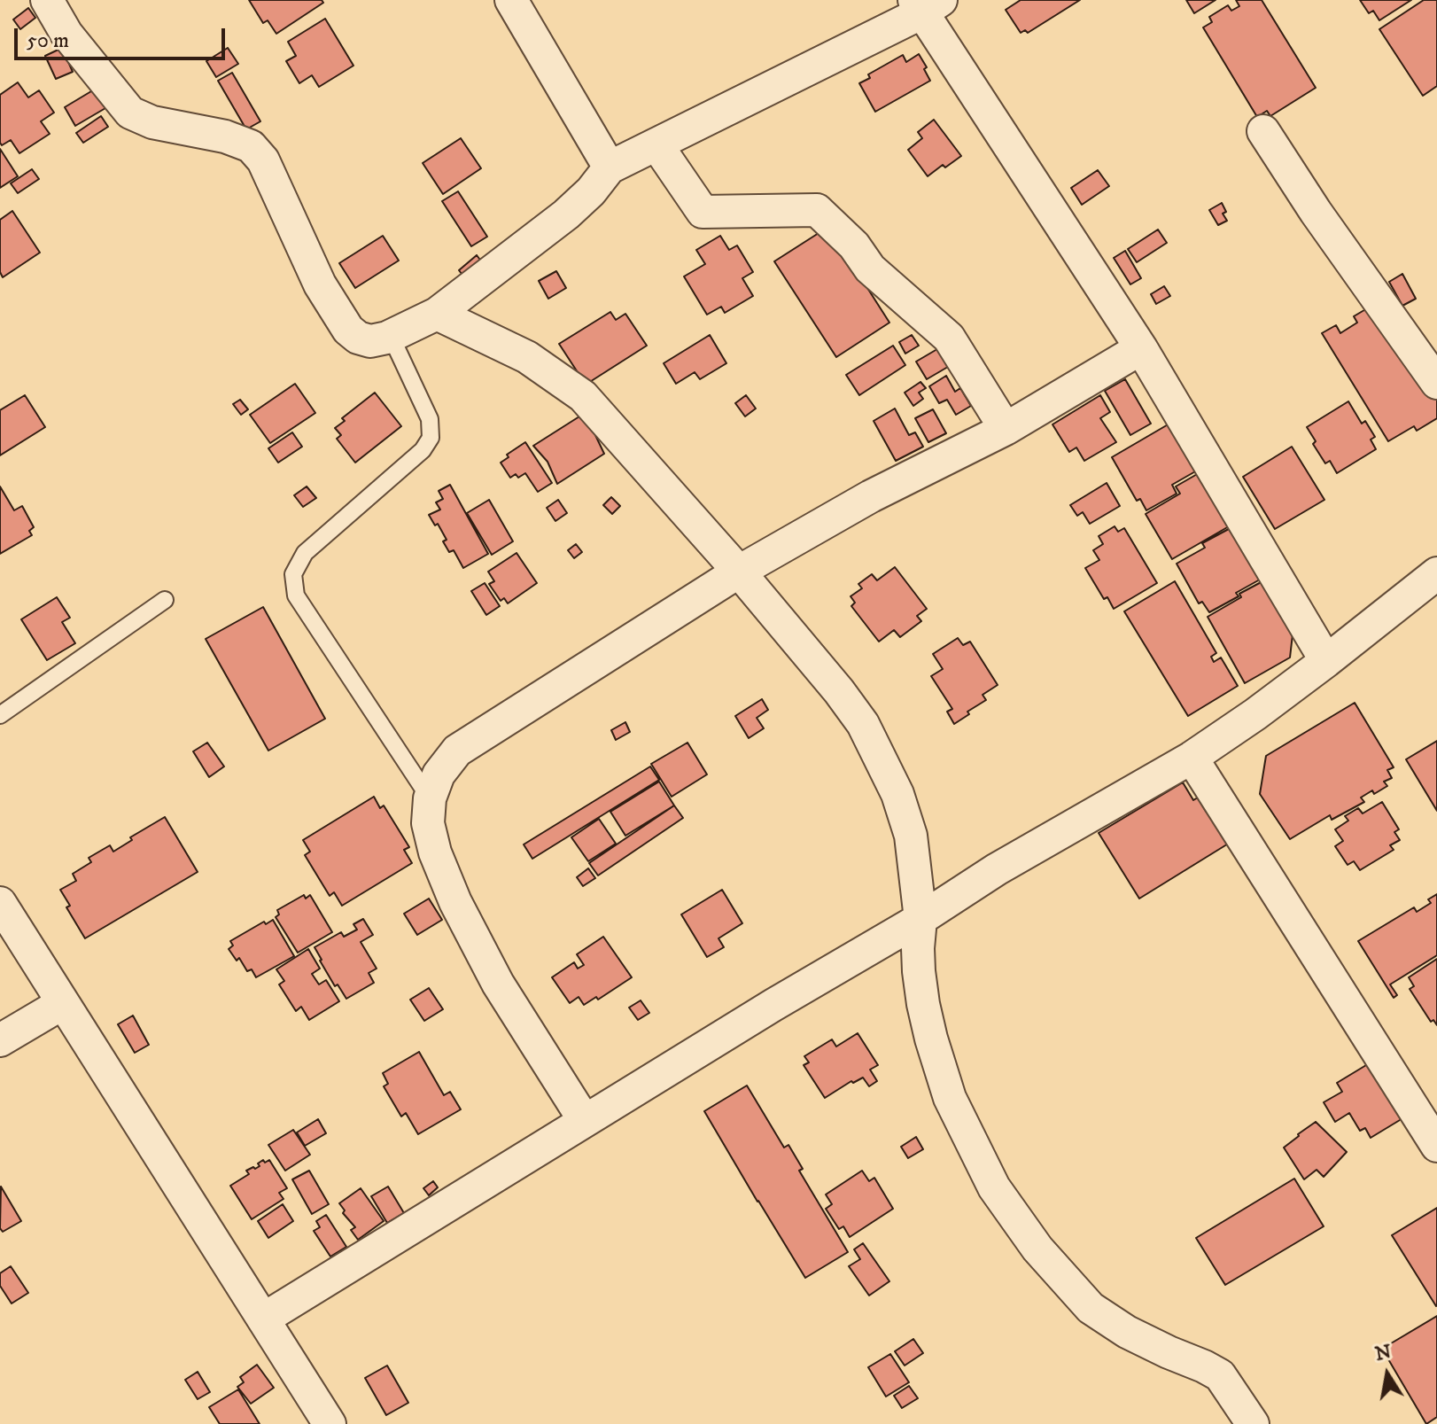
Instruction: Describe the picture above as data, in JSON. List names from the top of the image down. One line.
{"scale_bar":"50 m","north":"top"}
